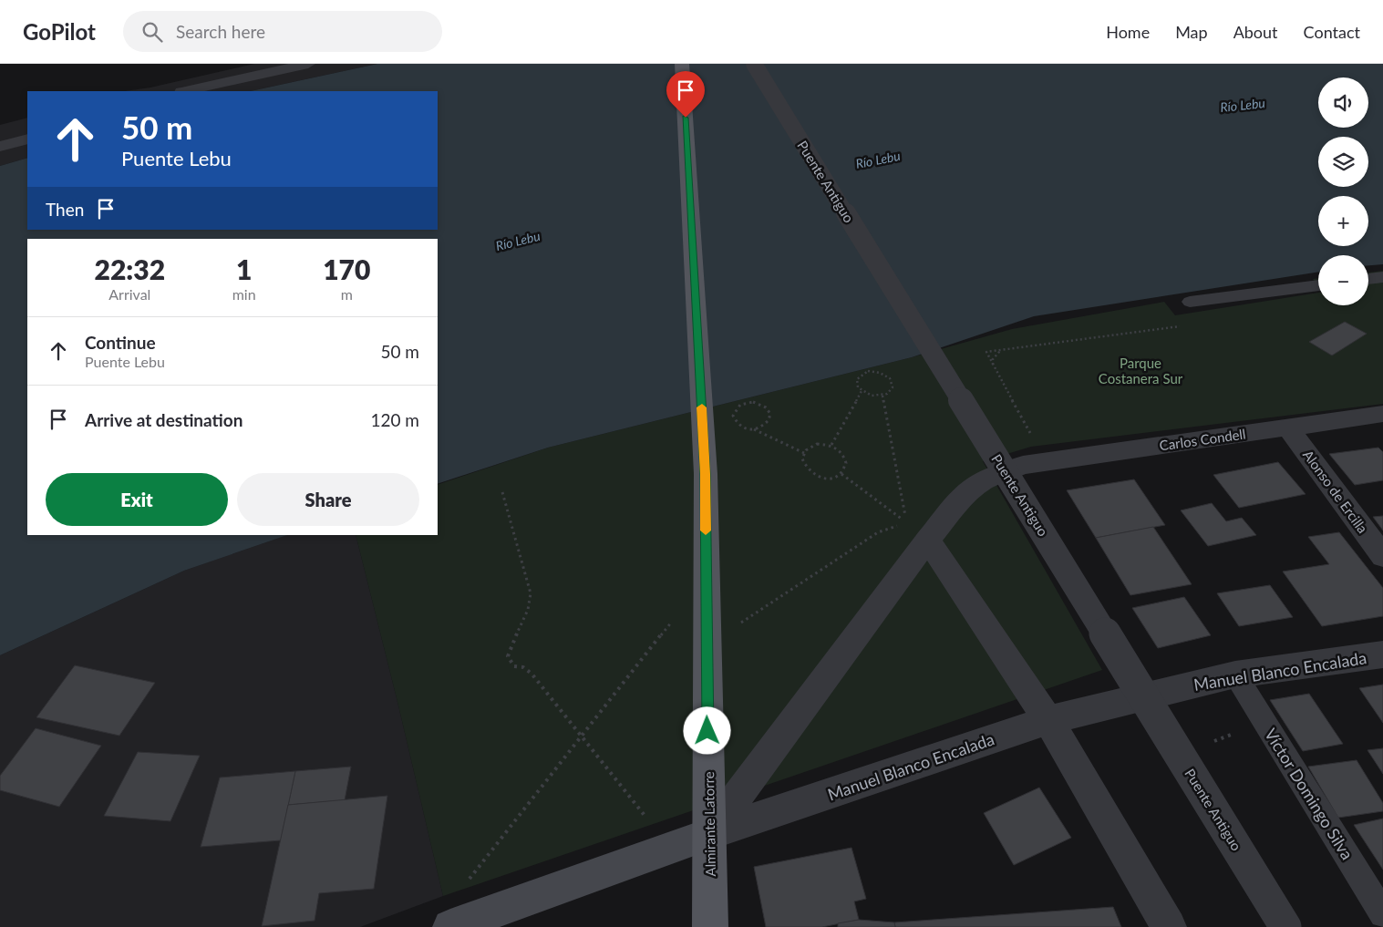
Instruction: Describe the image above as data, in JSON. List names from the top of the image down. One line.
{"streets":{"main road":["Manuel Blanco Encalada","Almirante Latorre"],"street":["Puente Antiguo","Carlos Condell","Alonso de Ercilla"],"lane":["Víctor Domingo Silva"]},"crossings":[["Carlos Condell","Alonso de Ercilla"],["Carlos Condell","Manuel Blanco Encalada"],["Carlos Condell","Almirante Latorre"],["Manuel Blanco Encalada","Víctor Domingo Silva"],["Manuel Blanco Encalada","Almirante Latorre"]],"water":["Río Lebu"],"parks":["Parque Costanera Sur"],"page":{"header":"GoPilot","search":"Search here","nav":["Home","Map","About","Contact"],"map_buttons":["+","−"],"turn":["50 m","Puente Lebu"],"then":"Then","eta":["22:32","Arrival","1","min","170","m"],"list":[{"name":"Continue","note":"Puente Lebu","value":"50 m"},{"name":"Arrive at destination","value":"120 m"}],"buttons":["Exit","Share"]}}
